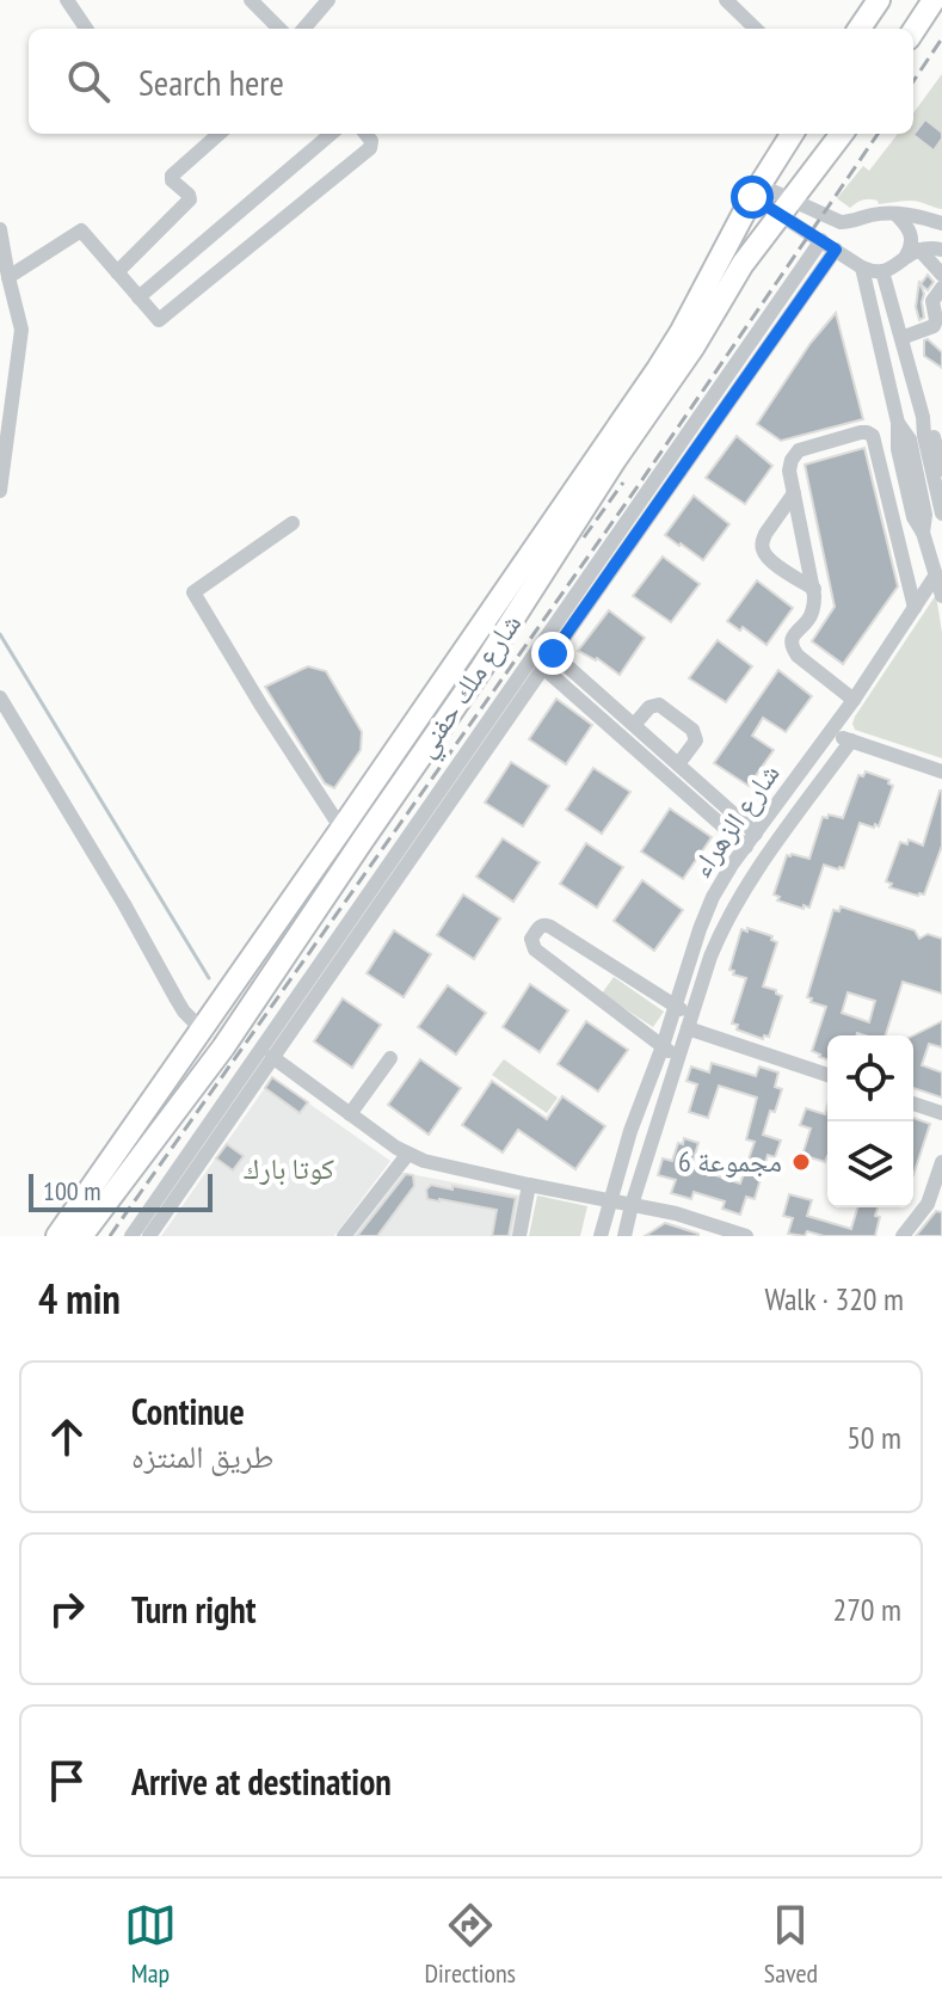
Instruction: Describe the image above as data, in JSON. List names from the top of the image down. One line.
{"streets":{"highway":["شارع ملك حفني"],"street":["شارع الزهراء"]},"parks":["كوتا بارك"],"places":["مجموعة 6"],"scale_bar":"100 m","page":{"search":"Search here","scale":"100 m","heading":["4 min","Walk · 320 m"],"list":[["Continue","طريق المنتزه","50 m"],["Turn right","270 m"],"Arrive at destination"],"nav":["Map","Directions","Saved"]}}
